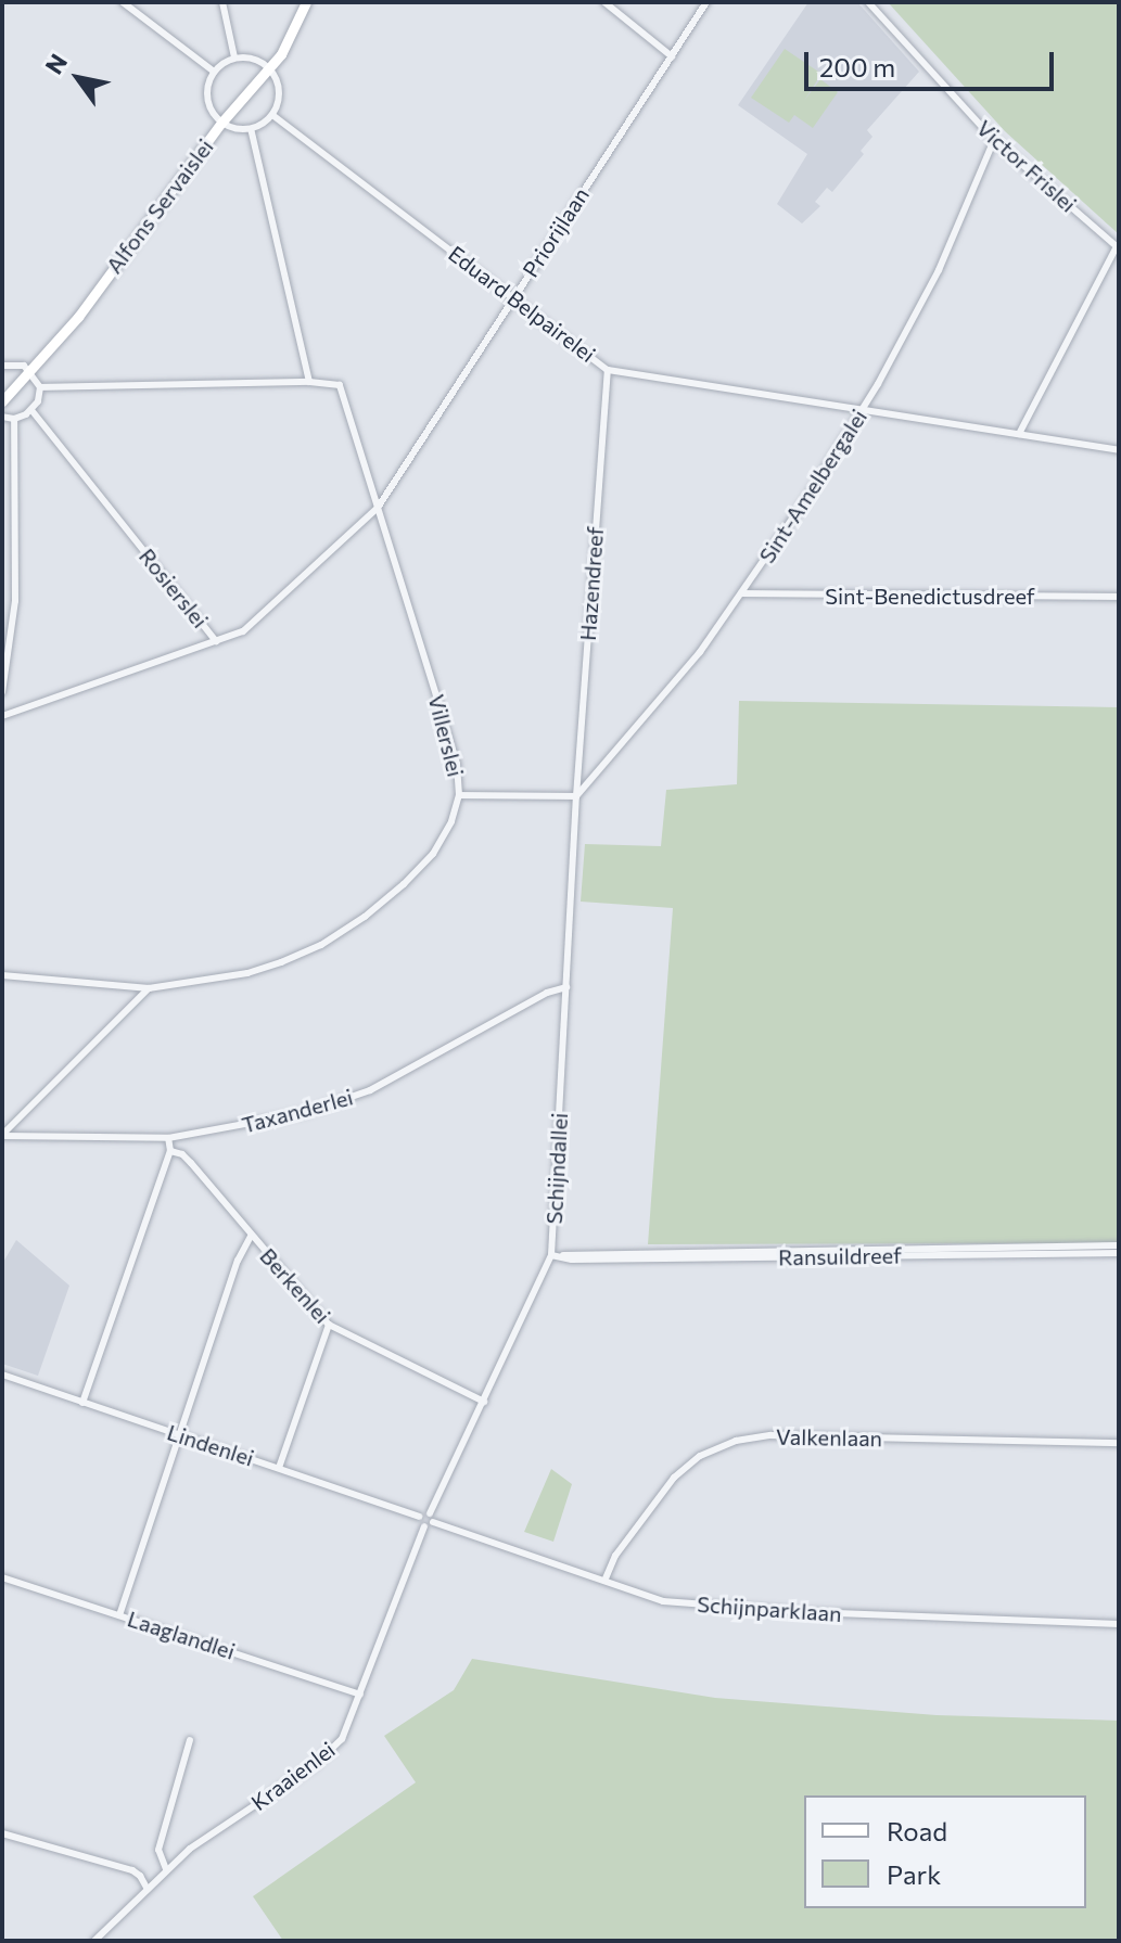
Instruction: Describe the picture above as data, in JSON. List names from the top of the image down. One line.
{"streets":{"street":["Victor Frislei","Alfons Servaislei","Priorijlaan","Eduard Belpairelei","Sint-Amelbergalei","Hazendreef","Rosierslei","Sint-Benedictusdreef","Villerslei","Taxanderlei","Schijndallei","Ransuildreef","Berkenlei","Valkenlaan","Lindenlei","Schijnparklaan","Laaglandlei","Kraaienlei"]},"crossings":[["Victor Frislei","Sint-Amelbergalei"],["Priorijlaan","Eduard Belpairelei"],["Priorijlaan","Rosierslei"],["Priorijlaan","Villerslei"],["Eduard Belpairelei","Sint-Amelbergalei"],["Eduard Belpairelei","Hazendreef"],["Sint-Amelbergalei","Hazendreef"],["Sint-Amelbergalei","Sint-Benedictusdreef"],["Sint-Amelbergalei","Schijndallei"],["Hazendreef","Schijndallei"],["Rosierslei","Villerslei"],["Taxanderlei","Schijndallei"],["Schijndallei","Ransuildreef"],["Schijndallei","Berkenlei"],["Schijndallei","Schijnparklaan"],["Valkenlaan","Schijnparklaan"],["Laaglandlei","Kraaienlei"]],"legend":["Road","Park"],"scale_bar":"200 m","north":"top left"}
